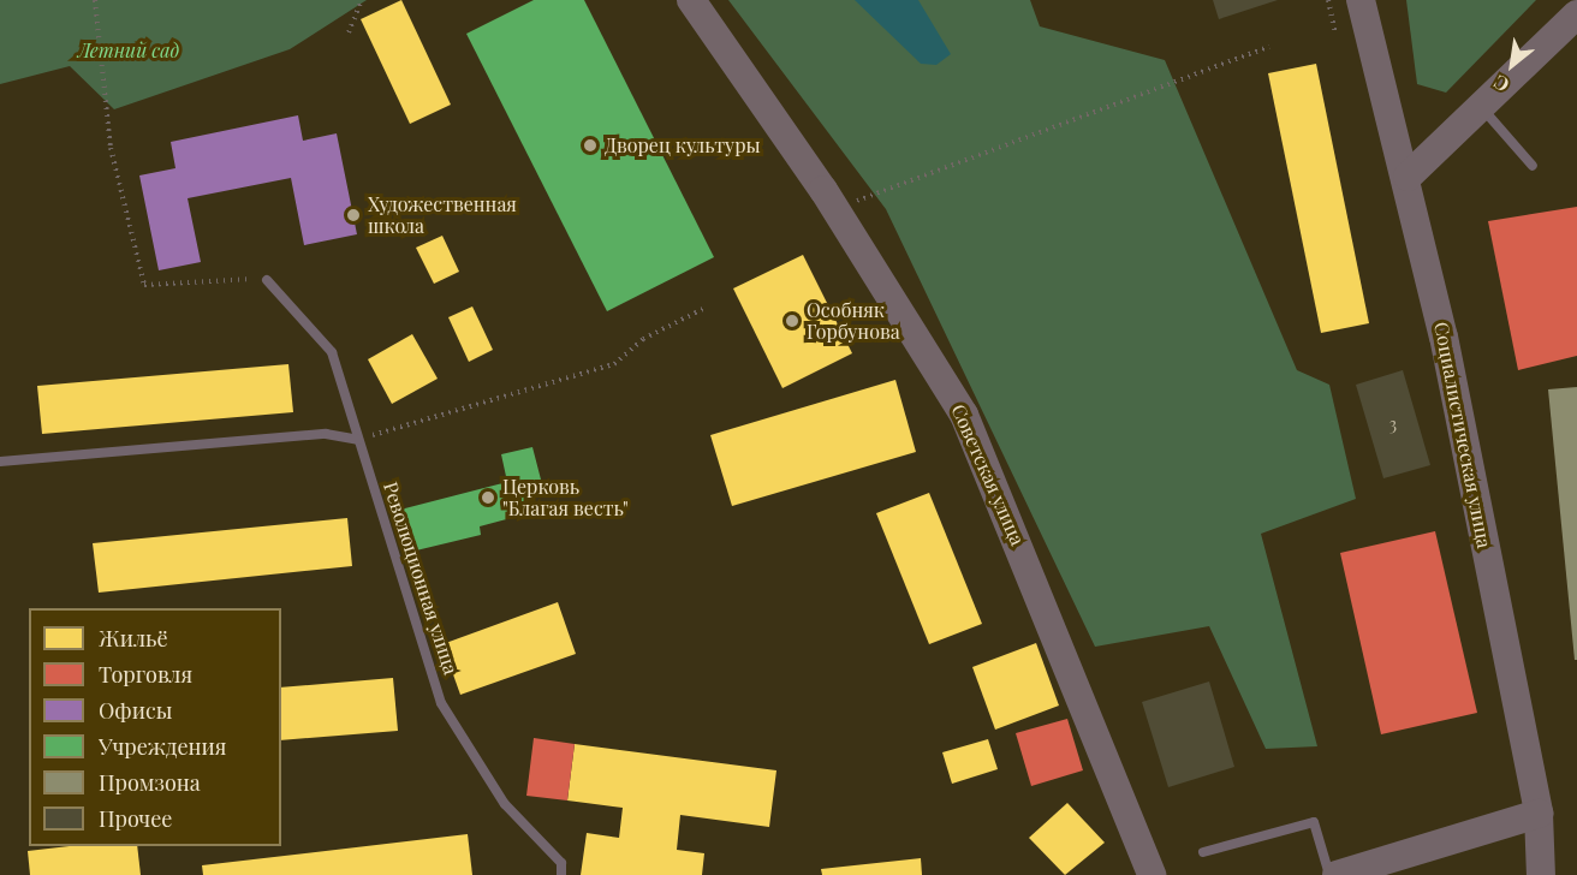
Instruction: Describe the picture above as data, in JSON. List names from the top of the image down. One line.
{"streets":{"main road":["Социалистическая улица","Советская улица"],"lane":["Революционная улица"]},"parks":["Летний сад"],"places":["Дворец культуры","Художественная школа","Особняк Горбунова","Церковь \"Благая весть\""],"house_numbers":["3"],"legend":["Жильё","Торговля","Офисы","Учреждения","Промзона","Прочее"],"north":"bottom left"}
